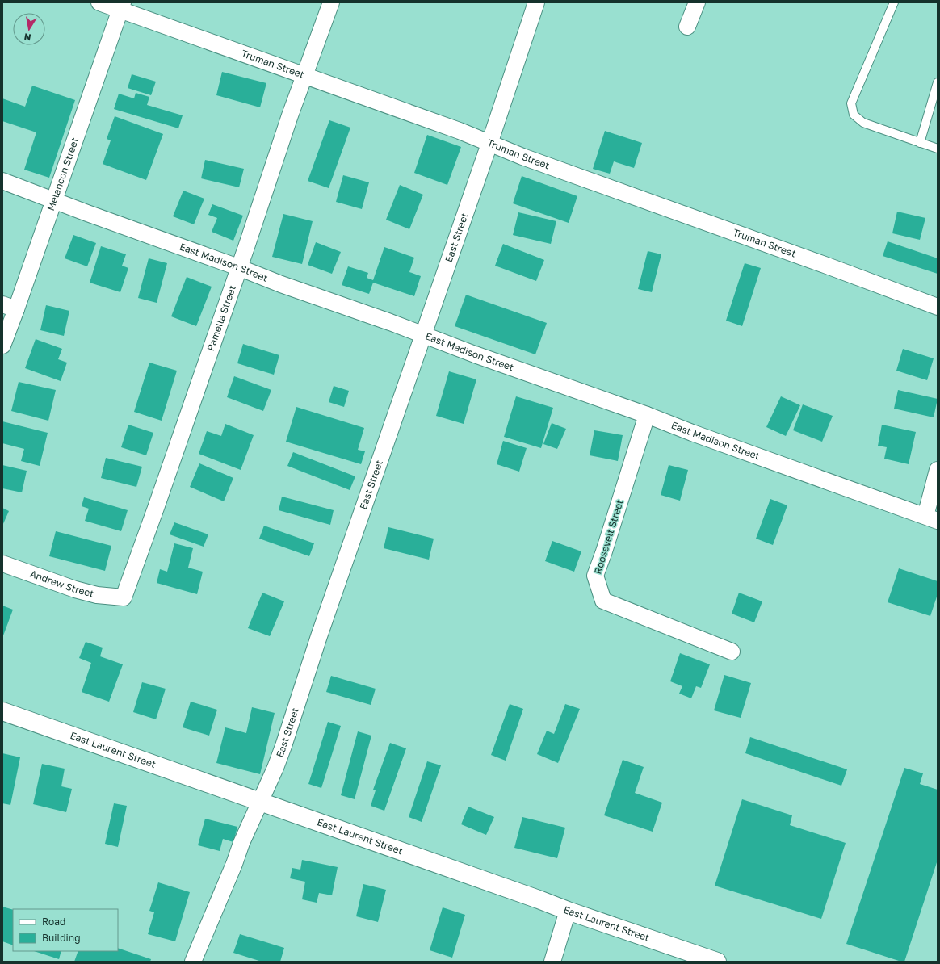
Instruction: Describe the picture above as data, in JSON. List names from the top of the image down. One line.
{"streets":{"street":["Truman Street","Melancon Street","East Street","East Madison Street","Pamella Street","Roosevelt Street","Andrew Street","East Laurent Street"]},"crossings":[["Truman Street","Melancon Street"],["Truman Street","East Street"],["Truman Street","Pamella Street"],["Melancon Street","East Madison Street"],["East Street","East Madison Street"],["East Street","East Laurent Street"],["East Madison Street","Pamella Street"],["East Madison Street","Roosevelt Street"],["Pamella Street","Andrew Street"]],"legend":["Road","Building"],"north":"bottom"}
